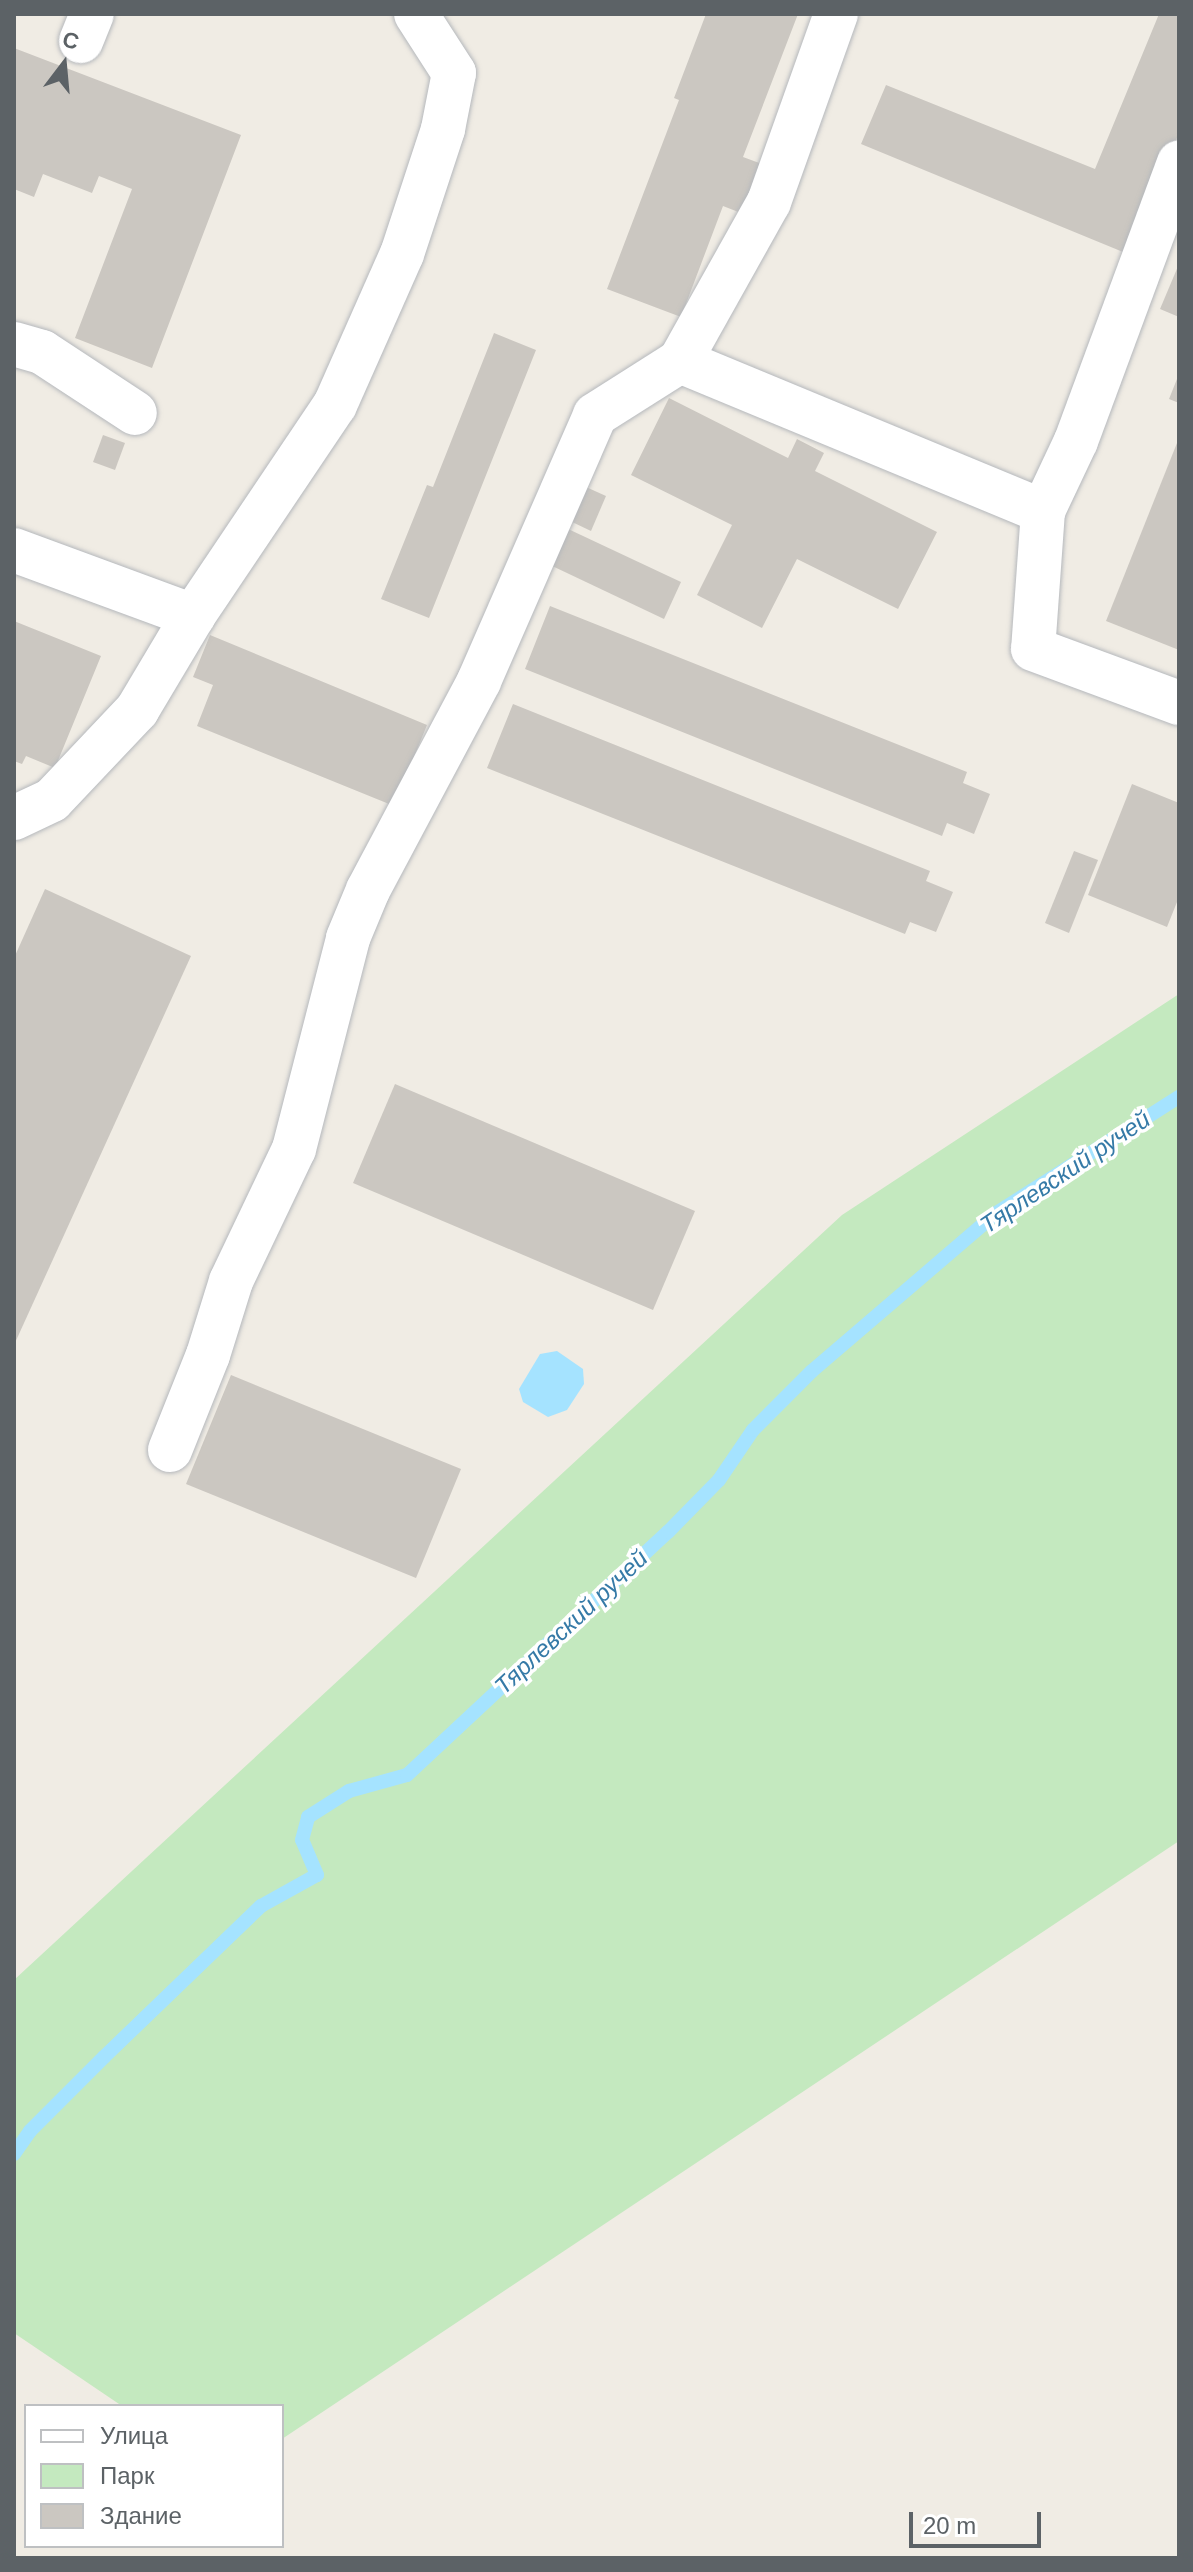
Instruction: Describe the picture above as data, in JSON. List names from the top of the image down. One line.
{"water":["Тярлевский ручей"],"legend":["Улица","Парк","Здание"],"scale_bar":"20 m","north":"top"}
